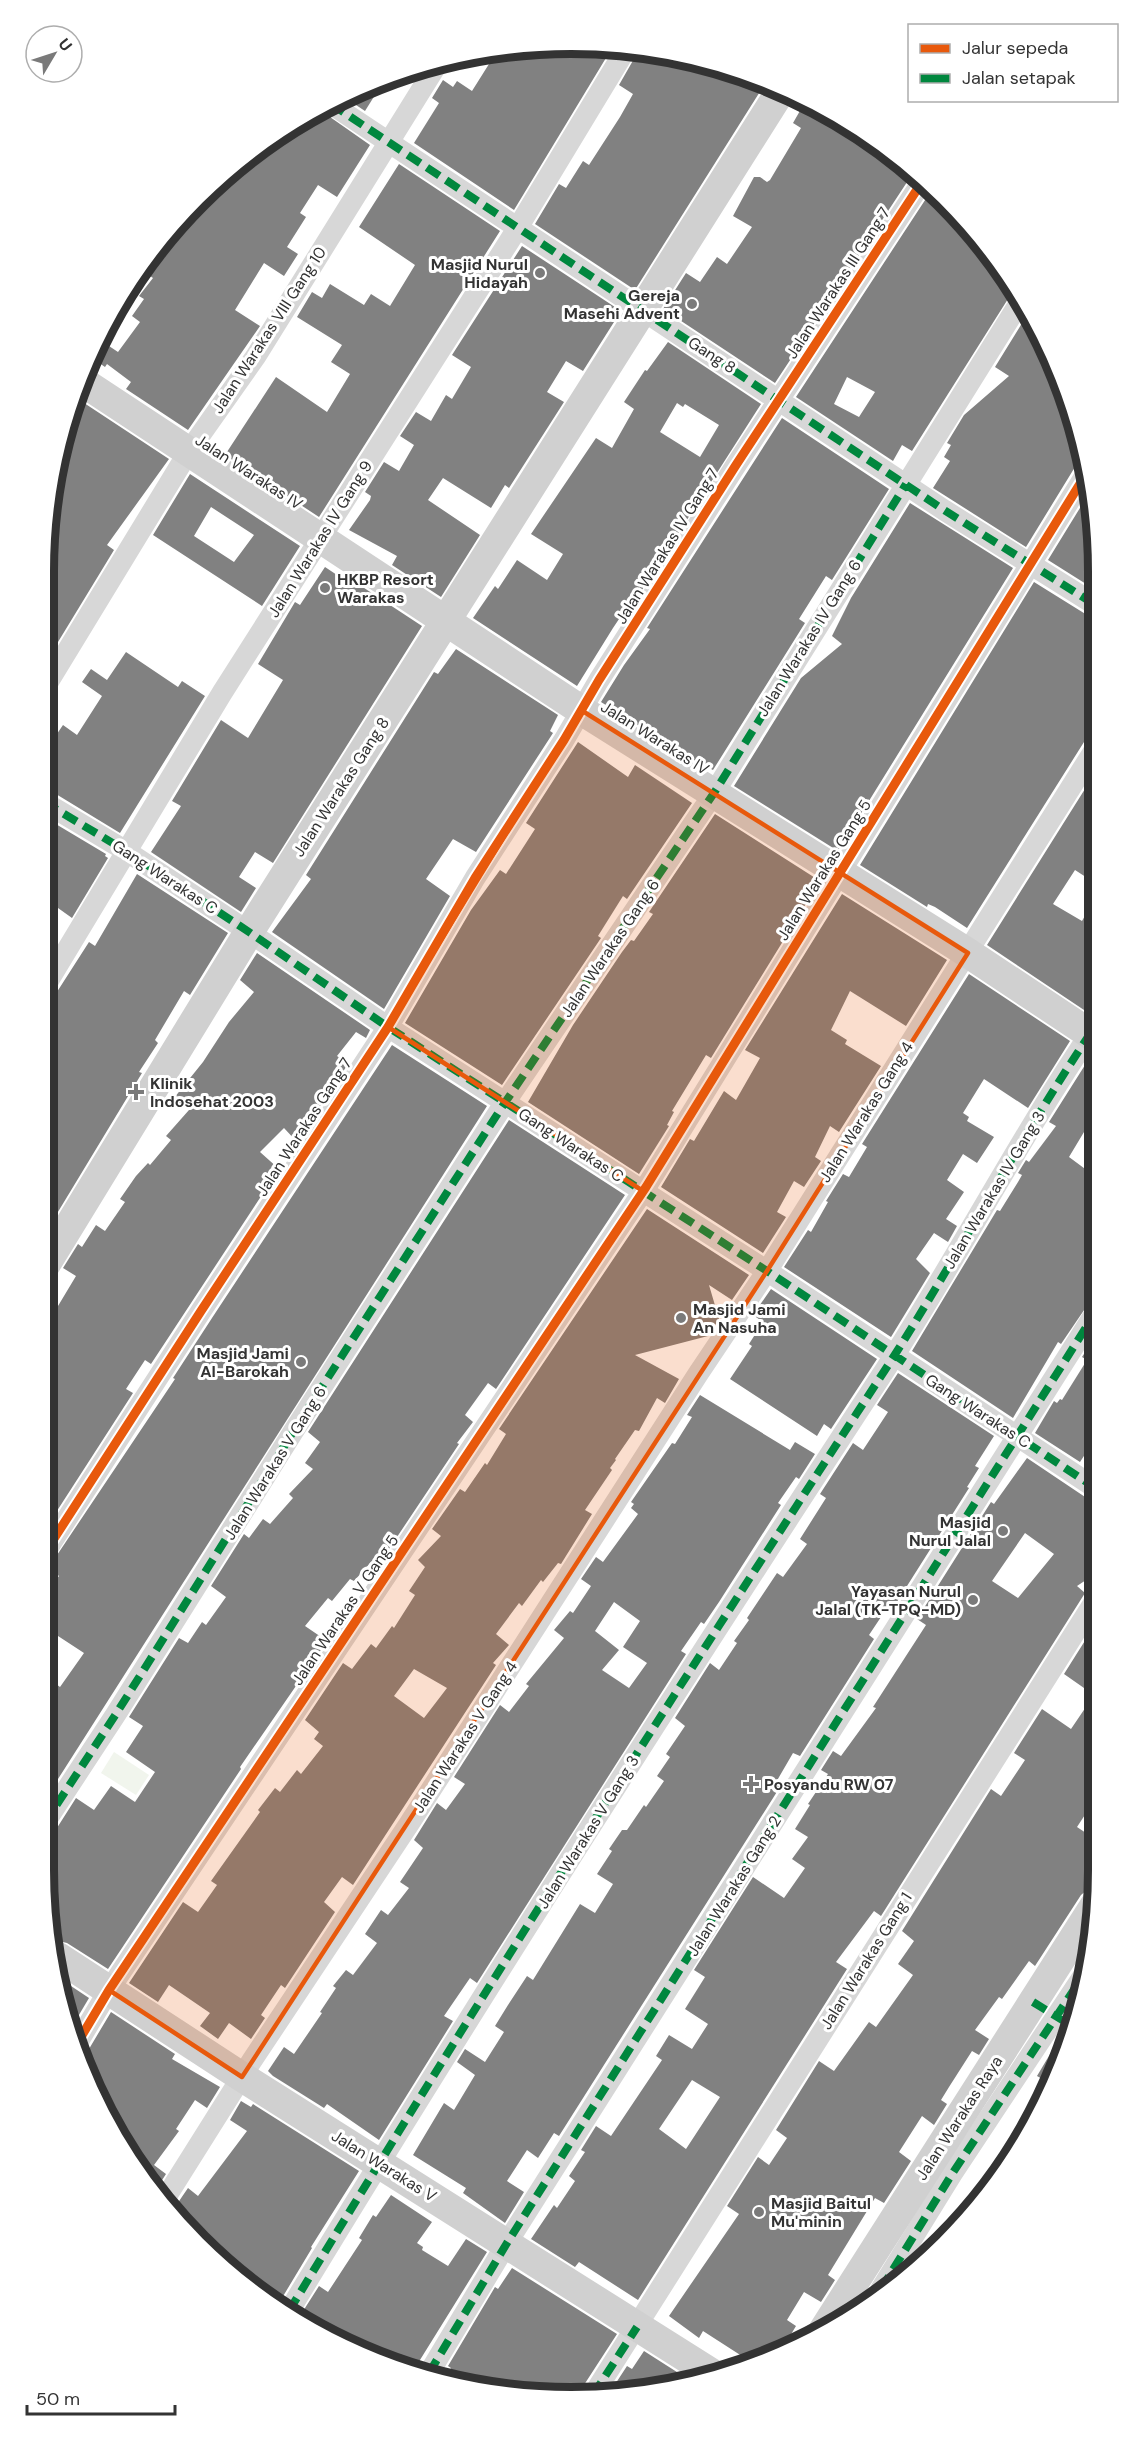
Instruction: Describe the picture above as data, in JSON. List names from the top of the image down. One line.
{"streets":{"street":["Jalan Warakas III Gang 7","Jalan Warakas VIII Gang 10","Gang 8","Jalan Warakas IV","Jalan Warakas IV Gang 9","Jalan Warakas IV Gang 7","Jalan Warakas IV Gang 6","Jalan Warakas Gang 8","Jalan Warakas Gang 5","Gang Warakas C","Jalan Warakas Gang 6","Jalan Warakas Gang 4","Jalan Warakas Gang 7","Jalan Warakas IV Gang 3","Jalan Warakas V Gang 6","Jalan Warakas V Gang 5","Jalan Warakas V Gang 4","Jalan Warakas V Gang 3","Jalan Warakas Gang 2","Jalan Warakas Gang 1","Jalan Warakas Raya","Jalan Warakas V"]},"crossings":[["Jalan Warakas III Gang 7","Gang 8"],["Jalan Warakas III Gang 7","Jalan Warakas IV Gang 7"],["Jalan Warakas VIII Gang 10","Gang 8"],["Jalan Warakas VIII Gang 10","Jalan Warakas IV"],["Gang 8","Jalan Warakas IV Gang 9"],["Gang 8","Jalan Warakas IV Gang 7"],["Gang 8","Jalan Warakas IV Gang 6"],["Gang 8","Jalan Warakas Gang 8"],["Gang 8","Jalan Warakas Gang 5"],["Jalan Warakas IV","Jalan Warakas IV Gang 9"],["Jalan Warakas IV","Jalan Warakas IV Gang 7"],["Jalan Warakas IV","Jalan Warakas IV Gang 6"],["Jalan Warakas IV","Jalan Warakas Gang 8"],["Jalan Warakas IV","Jalan Warakas Gang 5"],["Jalan Warakas IV","Jalan Warakas Gang 6"],["Jalan Warakas IV","Jalan Warakas Gang 4"],["Jalan Warakas IV","Jalan Warakas Gang 7"],["Jalan Warakas IV Gang 9","Gang Warakas C"],["Jalan Warakas IV Gang 7","Jalan Warakas Gang 7"],["Jalan Warakas IV Gang 6","Jalan Warakas Gang 6"],["Jalan Warakas Gang 8","Gang Warakas C"],["Jalan Warakas Gang 5","Gang Warakas C"],["Jalan Warakas Gang 5","Jalan Warakas V Gang 5"],["Gang Warakas C","Jalan Warakas Gang 6"],["Gang Warakas C","Jalan Warakas Gang 4"],["Gang Warakas C","Jalan Warakas Gang 7"],["Gang Warakas C","Jalan Warakas IV Gang 3"],["Gang Warakas C","Jalan Warakas V Gang 6"],["Gang Warakas C","Jalan Warakas V Gang 5"],["Gang Warakas C","Jalan Warakas V Gang 4"],["Gang Warakas C","Jalan Warakas V Gang 3"],["Gang Warakas C","Jalan Warakas Gang 2"],["Jalan Warakas Gang 6","Jalan Warakas V Gang 6"],["Jalan Warakas Gang 4","Jalan Warakas V Gang 4"],["Jalan Warakas IV Gang 3","Jalan Warakas V Gang 3"],["Jalan Warakas V Gang 5","Jalan Warakas V"],["Jalan Warakas V Gang 4","Jalan Warakas V"],["Jalan Warakas V Gang 3","Jalan Warakas V"],["Jalan Warakas Gang 2","Jalan Warakas V"],["Jalan Warakas Gang 1","Jalan Warakas V"]],"places":{"other":["Masjid Nurul Hidayah","Gereja Masehi Advent","HKBP Resort Warakas","Masjid Jami An Nasuha","Masjid Jami Al-Barokah","Masjid Nurul Jalal","Yayasan Nurul Jalal (TK-TPQ-MD)","Masjid Baitul Mu'minin"],"health":["Klinik Indosehat 2003","Posyandu RW 07"]},"legend":["Jalur sepeda","Jalan setapak"],"scale_bar":"50 m","north":"top right"}
